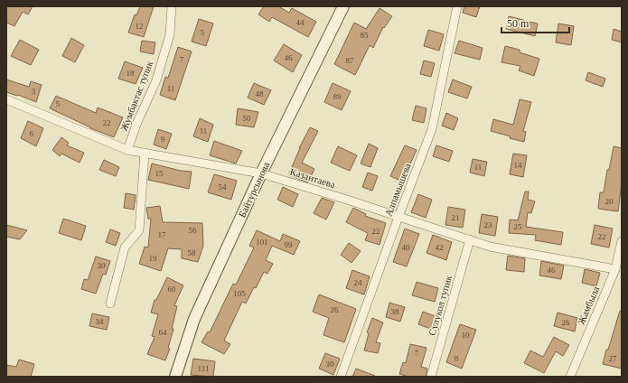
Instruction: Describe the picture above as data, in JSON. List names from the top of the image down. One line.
{"streets":{"main road":["Байтурсынова"],"street":["Жумбактас тупик","Казантаева","Алпамышева","Сулукол тупик","Жамбыла"]},"crossings":[["Жумбактас тупик","Казантаева"],["Казантаева","Байтурсынова"],["Казантаева","Алпамышева"],["Казантаева","Сулукол тупик"],["Казантаева","Жамбыла"]],"house_numbers":["44","12","5","85","46","7","87","18","11","3","48","89","5","50","22","11","6","9","14","11","15","54","20","21","23","25","56","22","17","22","101","99","40","42","58","19","30","46","24","60","105","26","38","34","26","64","10","7","8","27","30","111"],"scale_bar":"50 m"}
